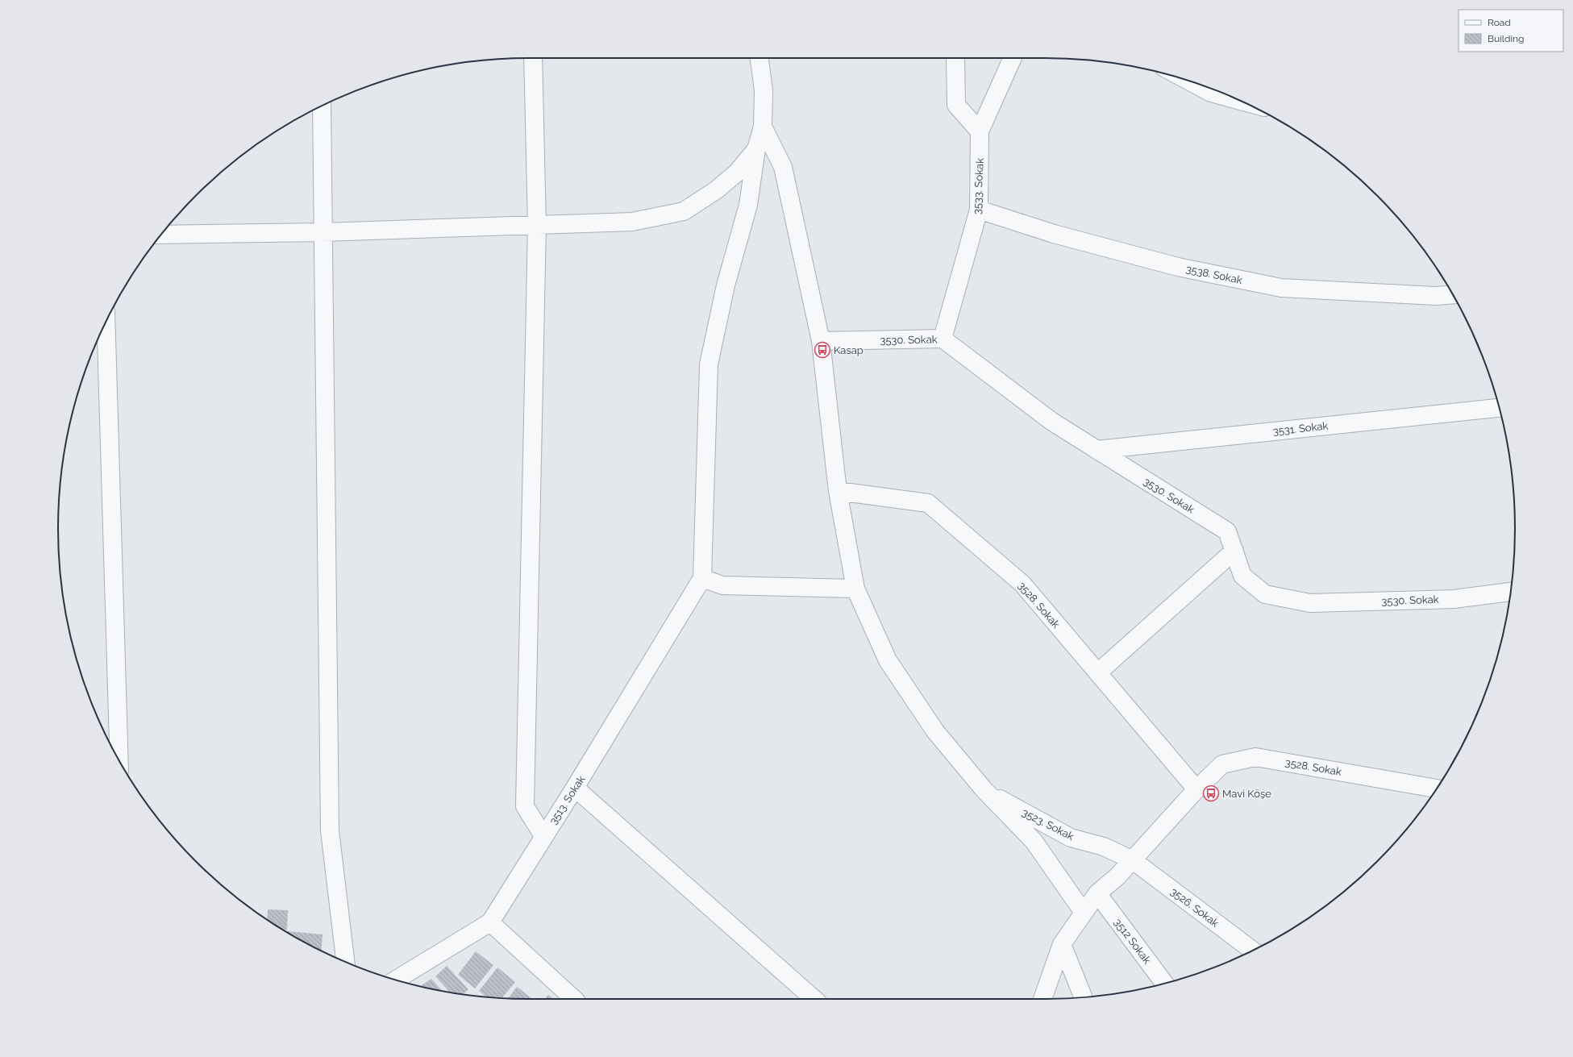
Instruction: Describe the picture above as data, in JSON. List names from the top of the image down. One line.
{"streets":{"street":["3533. Sokak","3538. Sokak","3530. Sokak","3531. Sokak","3528. Sokak","3513. Sokak","3523. Sokak","3526. Sokak","3512 Sokak"]},"crossings":[["3533. Sokak","3538. Sokak"],["3533. Sokak","3530. Sokak"],["3530. Sokak","3531. Sokak"],["3528. Sokak","3523. Sokak"],["3528. Sokak","3526. Sokak"],["3528. Sokak","3512 Sokak"],["3523. Sokak","3526. Sokak"]],"places":{"bus stop":["Kasap","Mavi Köşe"]},"legend":["Road","Building"]}
